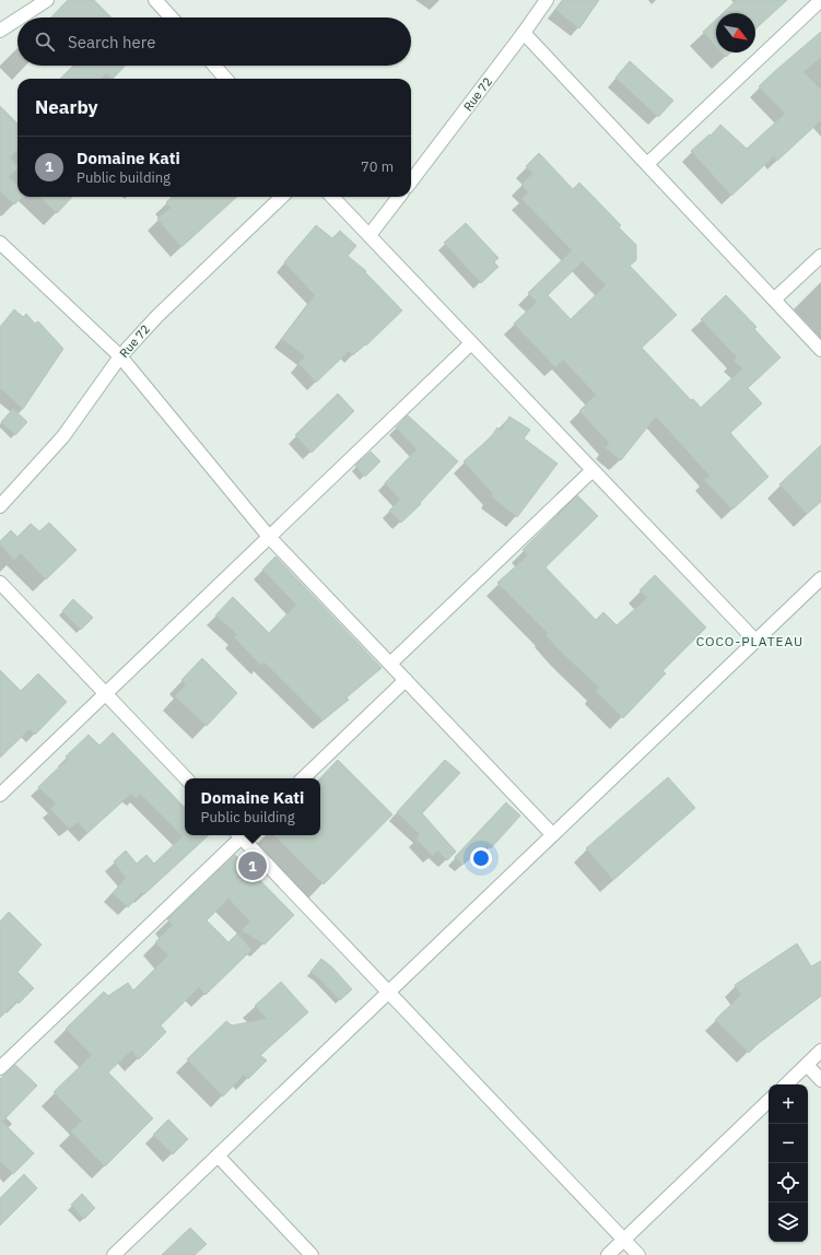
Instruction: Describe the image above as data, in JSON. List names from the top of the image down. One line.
{"streets":{"street":["Rue 72"]},"districts":["COCO-PLATEAU"],"north":"bottom right","page":{"search":"Search here","heading":"Nearby","list":[{"mark":"1","name":"Domaine Kati","note":"Public building","value":"70 m"}],"popup":["Domaine Kati","Public building"],"pins":"1","map_buttons":["+","−"]}}
